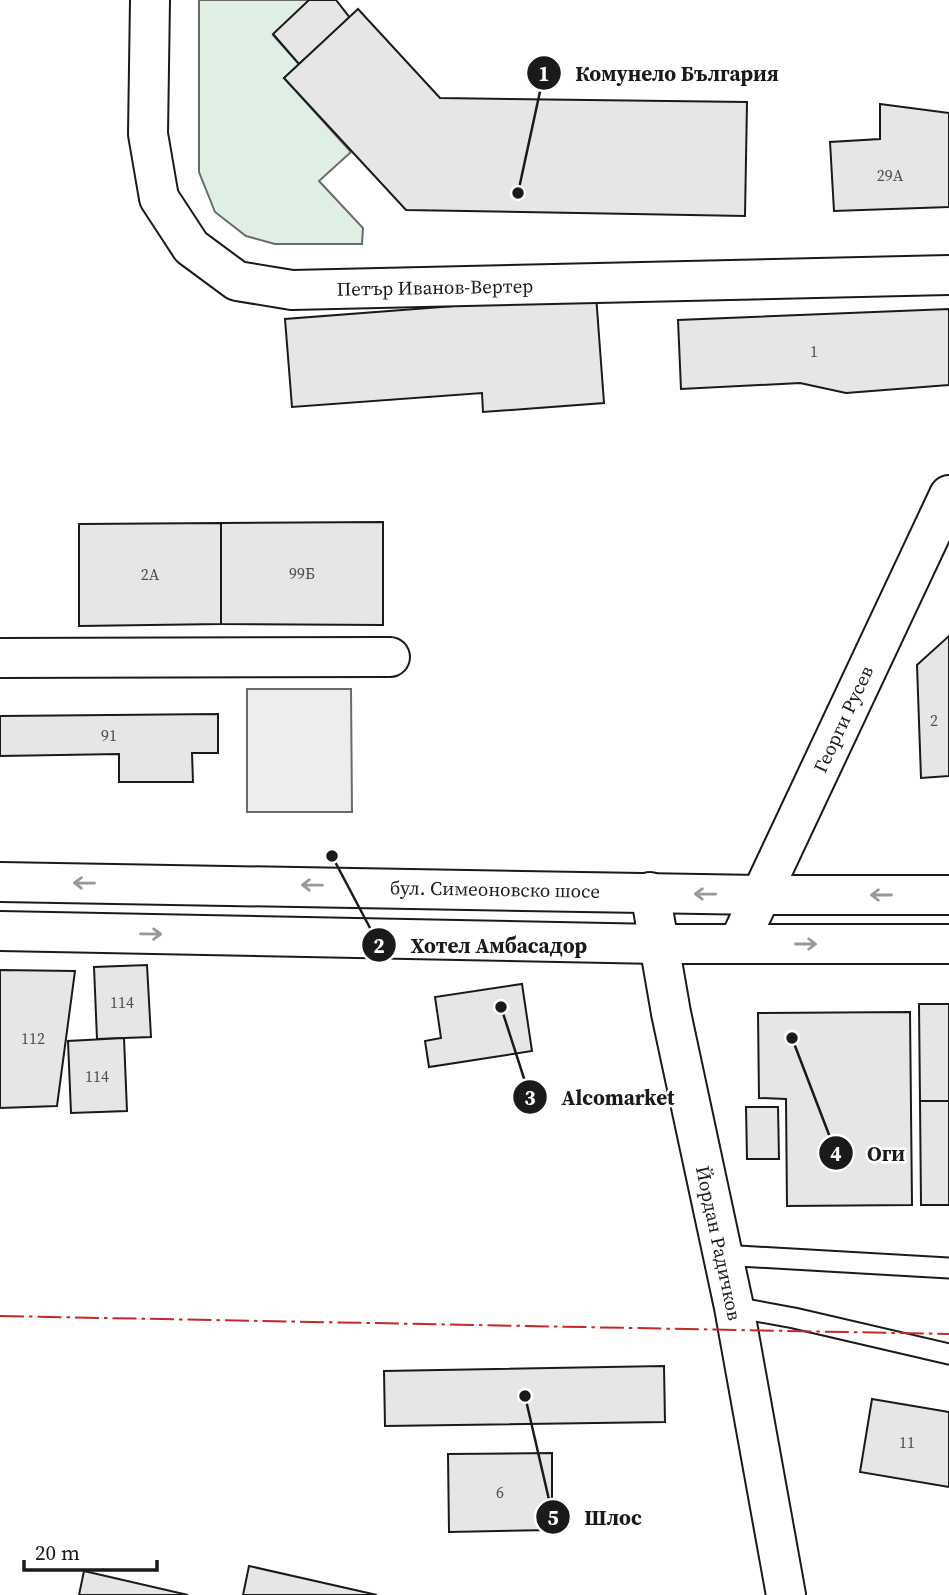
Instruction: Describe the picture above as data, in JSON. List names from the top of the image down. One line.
{"streets":{"street":["Петър Иванов-Вертер","Георги Русев","бул. Симеоновско шосе","Йордан Радичков"]},"crossings":[["Георги Русев","бул. Симеоновско шосе"],["бул. Симеоновско шосе","Йордан Радичков"]],"places":["Комунело България","Хотел Амбасадор","Alcomarket","Оги","Шлос"],"house_numbers":["29А","1","99Б","2А","2","91","114","112","114","11","6"],"scale_bar":"20 m"}
